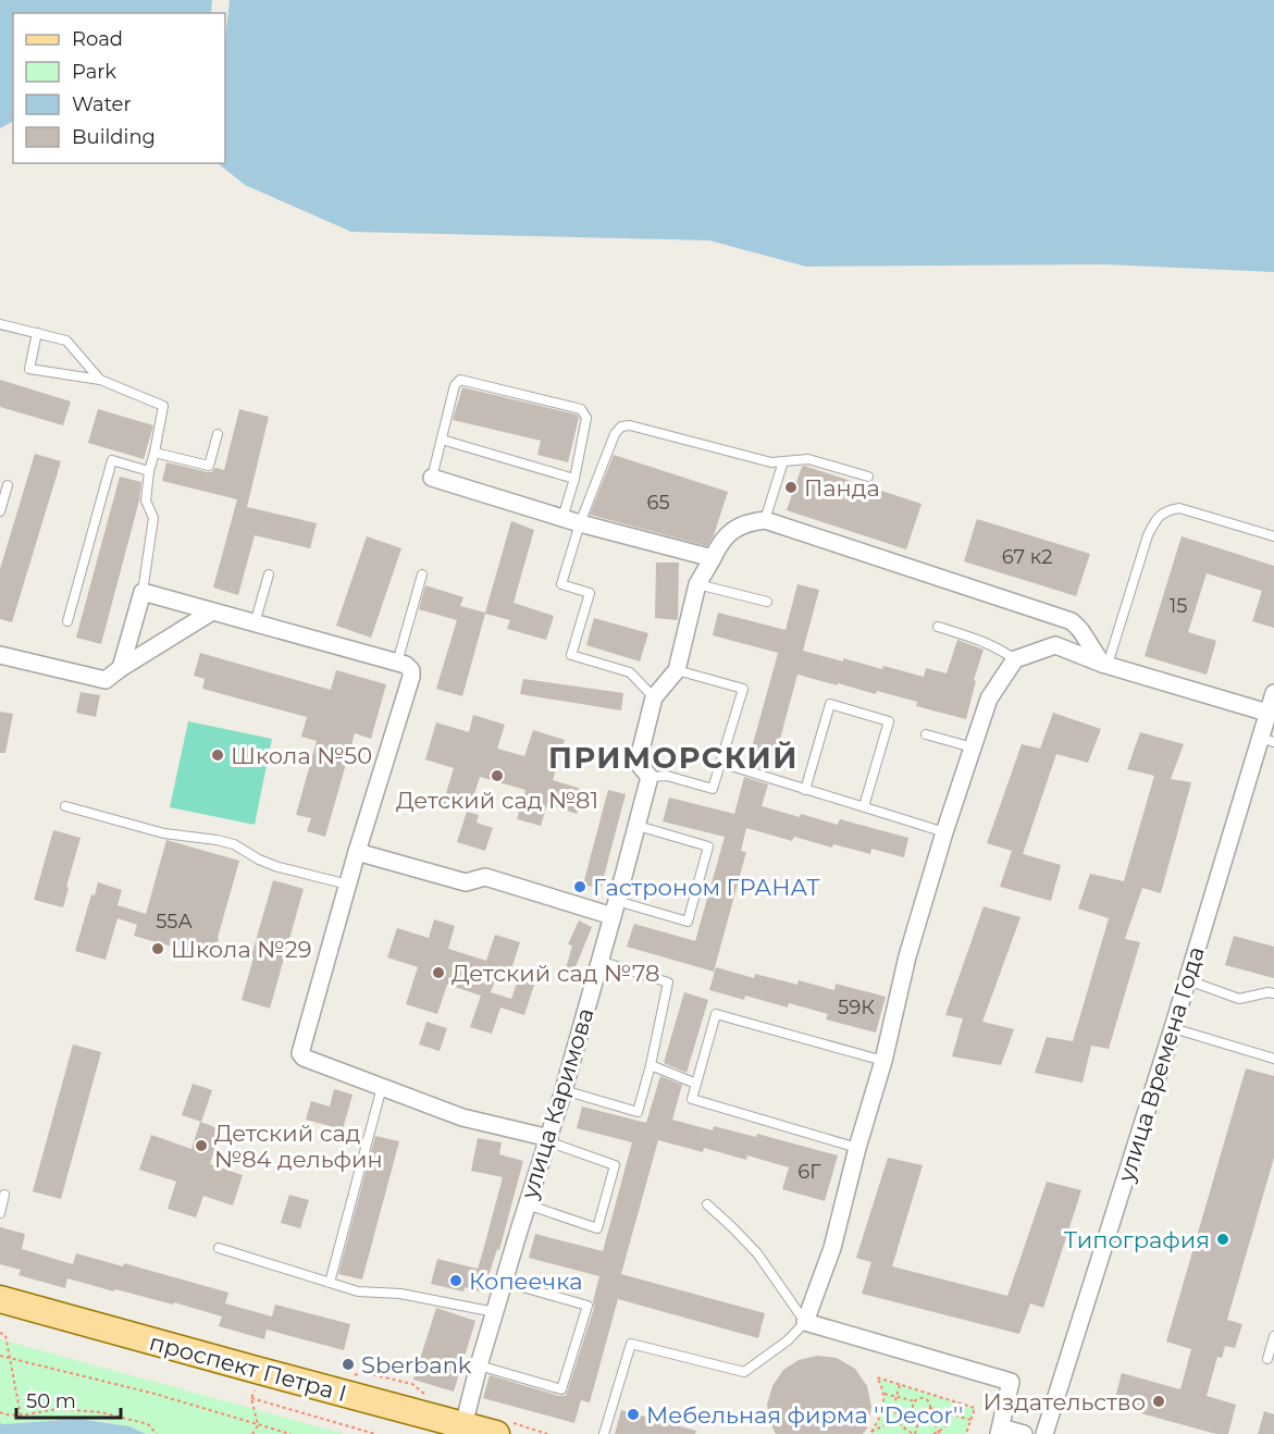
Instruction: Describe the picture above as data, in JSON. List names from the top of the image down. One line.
{"streets":{"main road":["проспект Петра I"],"street":["улица Времена Года","улица Каримова"]},"crossings":[["улица Каримова","проспект Петра I"]],"districts":["ПРИМОРСКИЙ"],"places":["Панда","Школа №50","Детский сад №81","Гастроном ГРАНАТ","Школа №29","Детский сад №78","Детский сад №84 дельфин","Типография","Копеечка","Sberbank","Издательство","Мебельная фирма ''Decor''"],"house_numbers":["65","67 к2","15","55А","59К","6Г"],"legend":["Road","Park","Water","Building"],"scale_bar":"50 m"}
